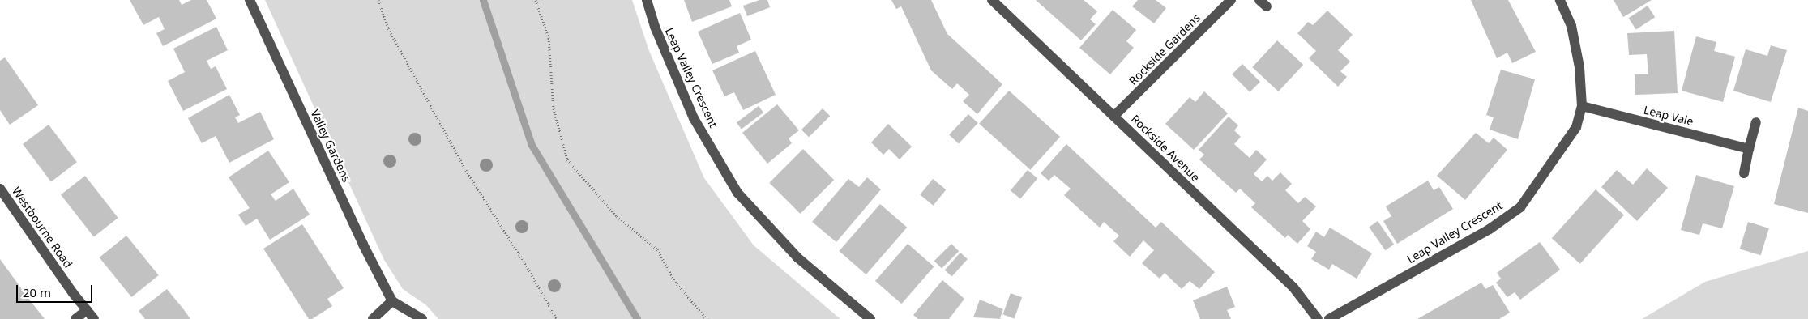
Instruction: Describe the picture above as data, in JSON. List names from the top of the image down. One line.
{"streets":{"street":["Rockside Gardens","Leap Valley Crescent","Leap Vale","Valley Gardens","Rockside Avenue","Westbourne Road"]},"crossings":[["Rockside Gardens","Rockside Avenue"],["Leap Valley Crescent","Leap Vale"]],"scale_bar":"20 m"}
